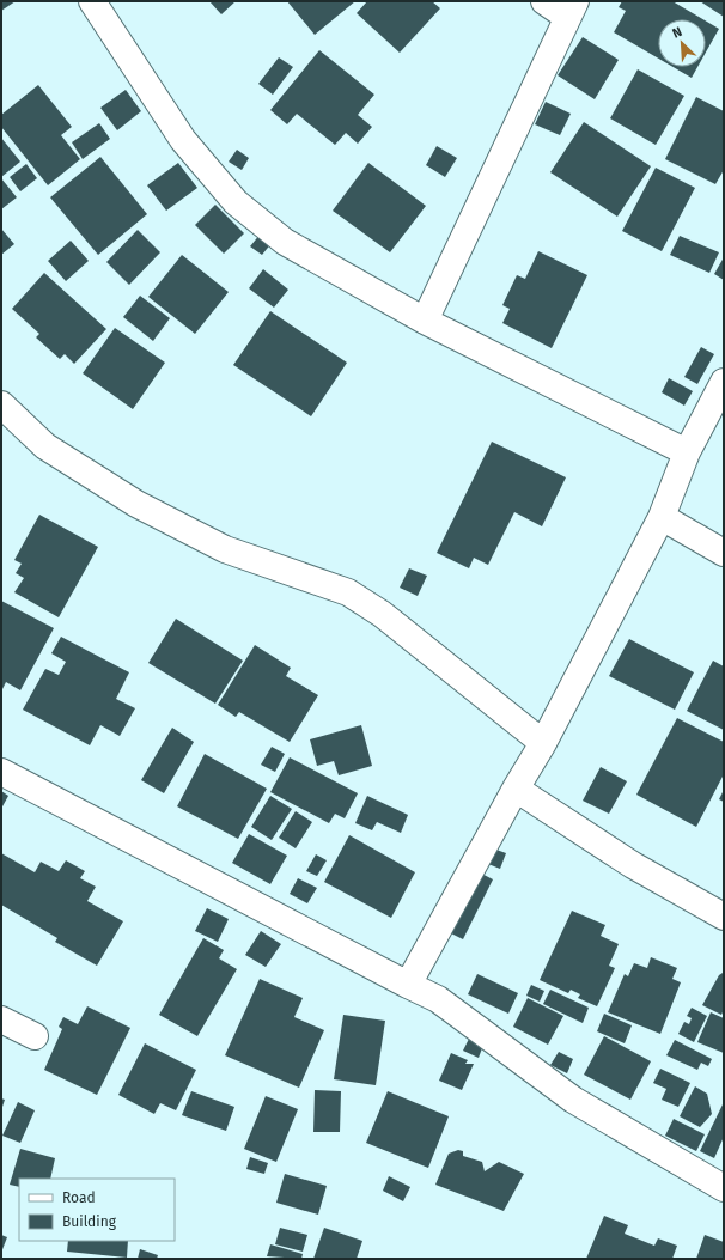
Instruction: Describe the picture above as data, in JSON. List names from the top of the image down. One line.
{"legend":["Road","Building"],"north":"top left"}
